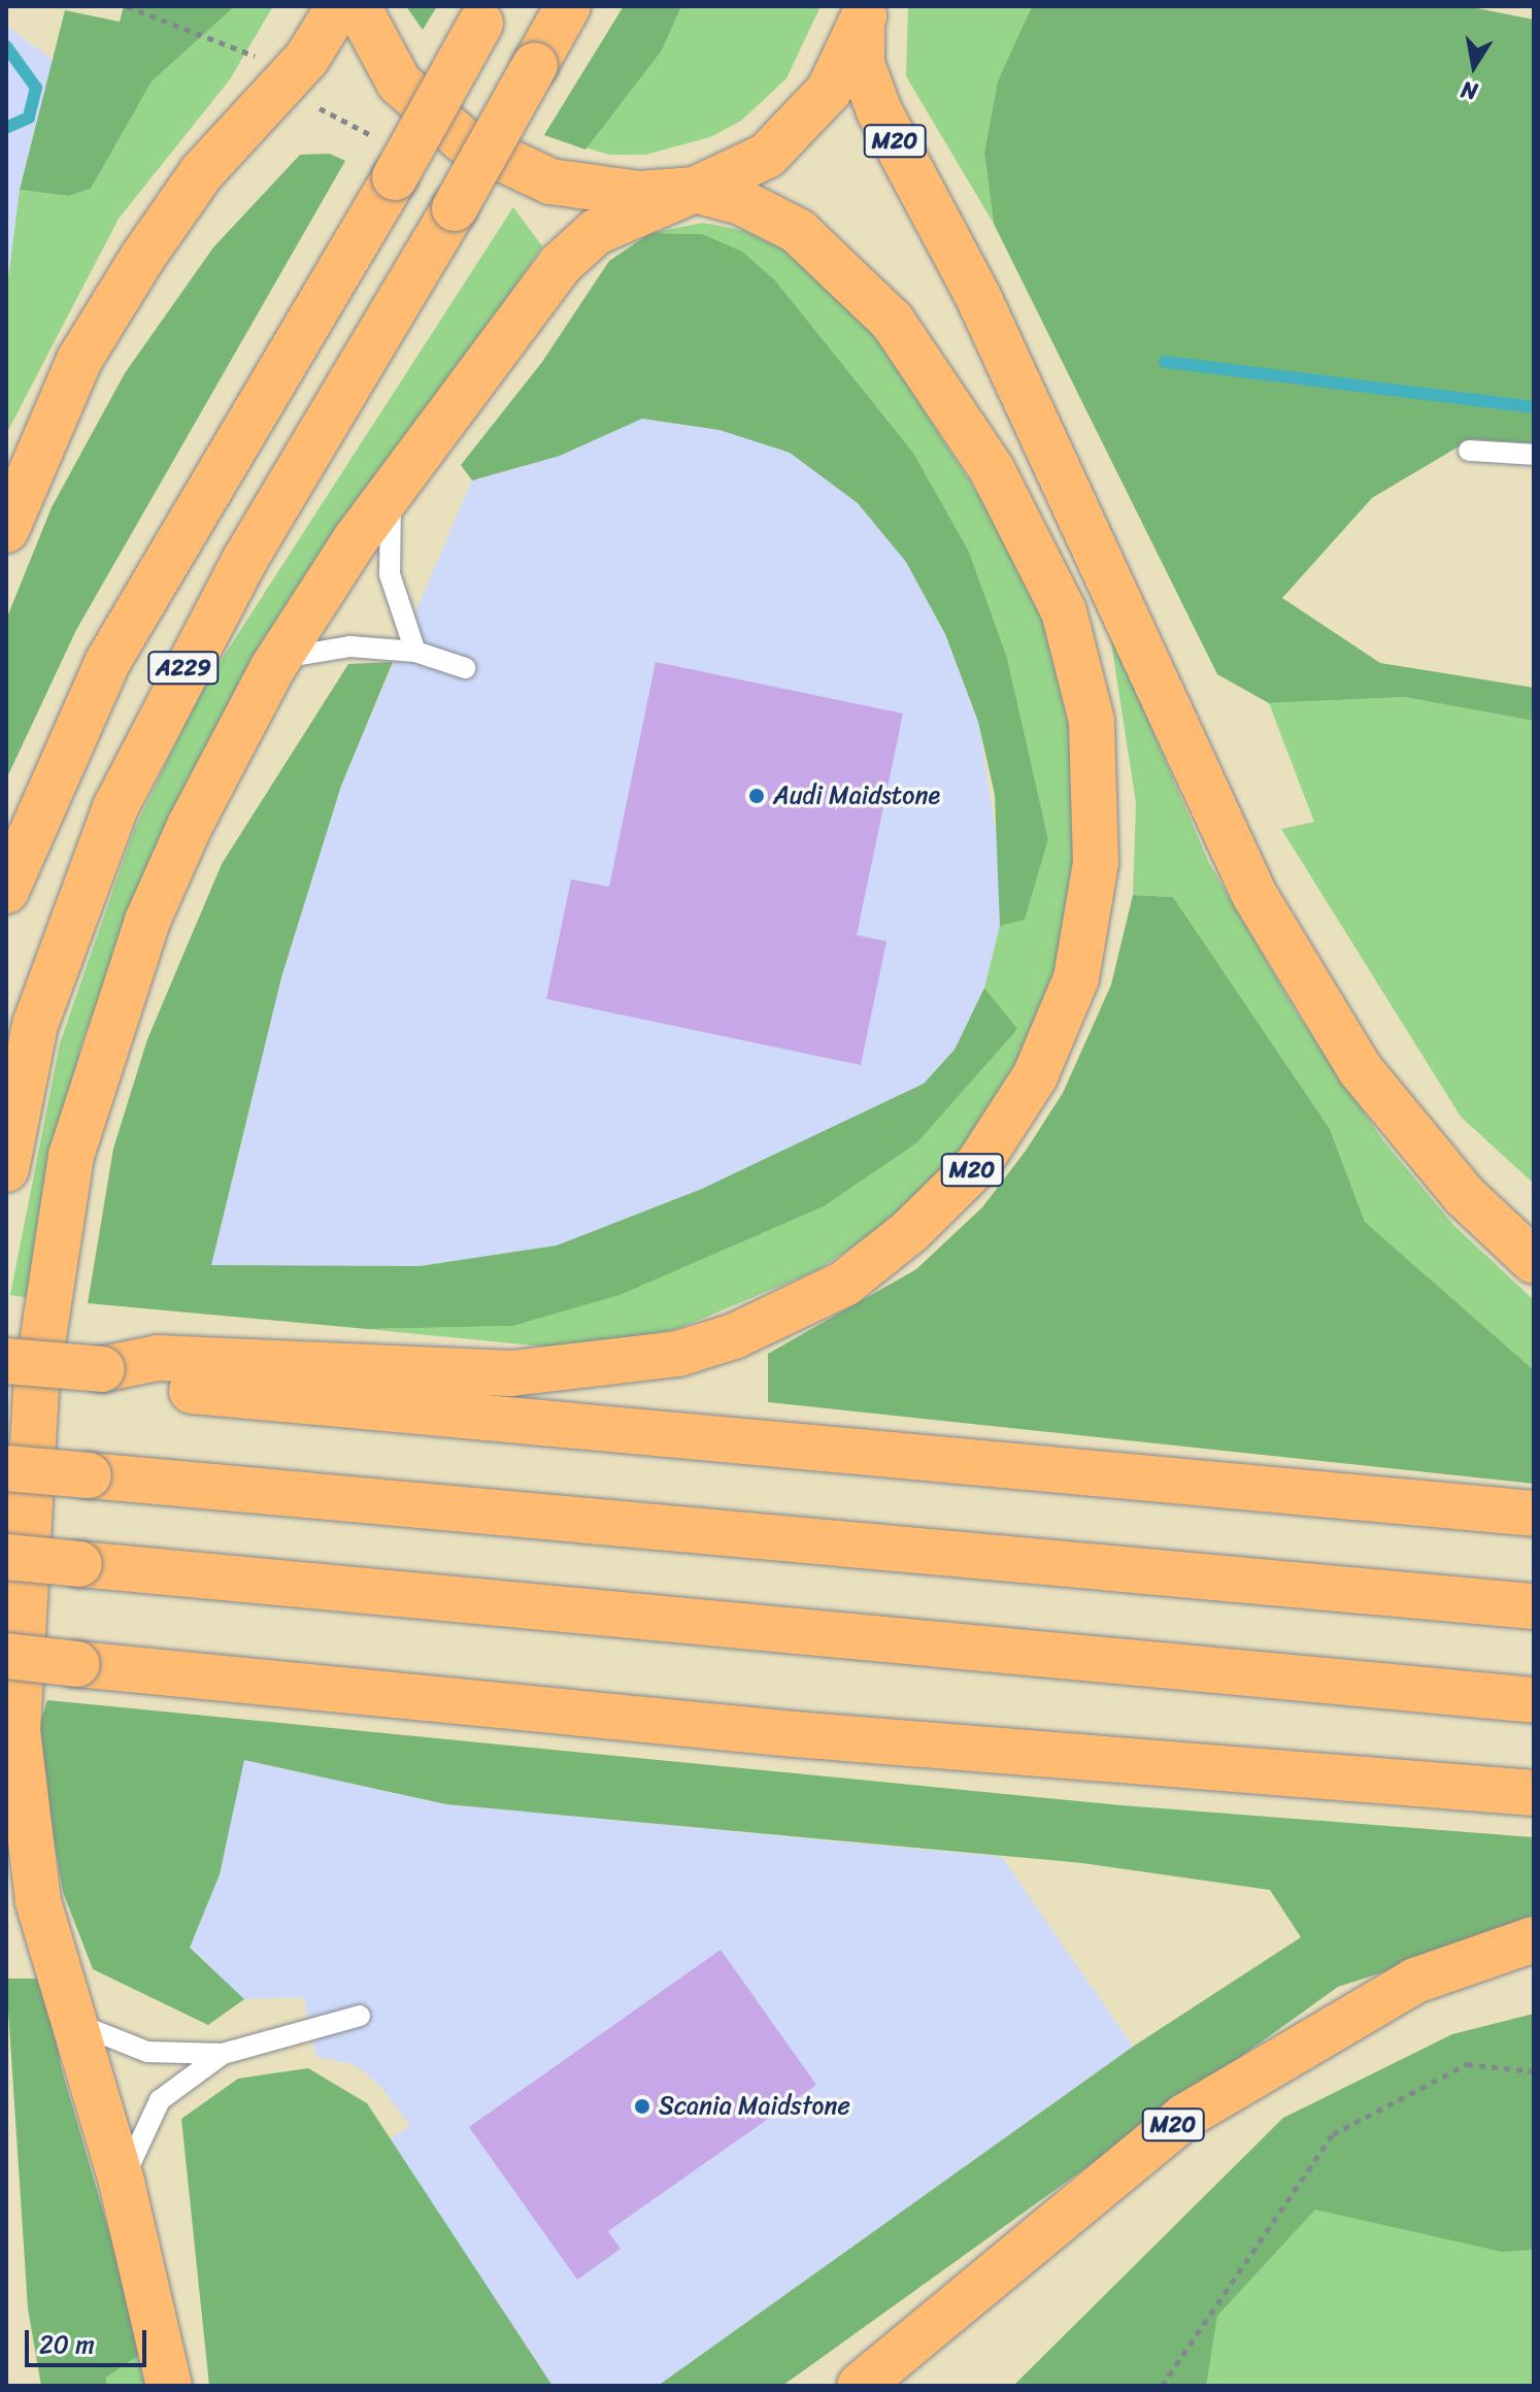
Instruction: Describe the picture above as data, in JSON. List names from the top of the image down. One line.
{"streets":{"highway":["M20","A229"]},"crossings":[["M20","A229"]],"places":["Audi Maidstone","Scania Maidstone"],"scale_bar":"20 m","north":"bottom"}
